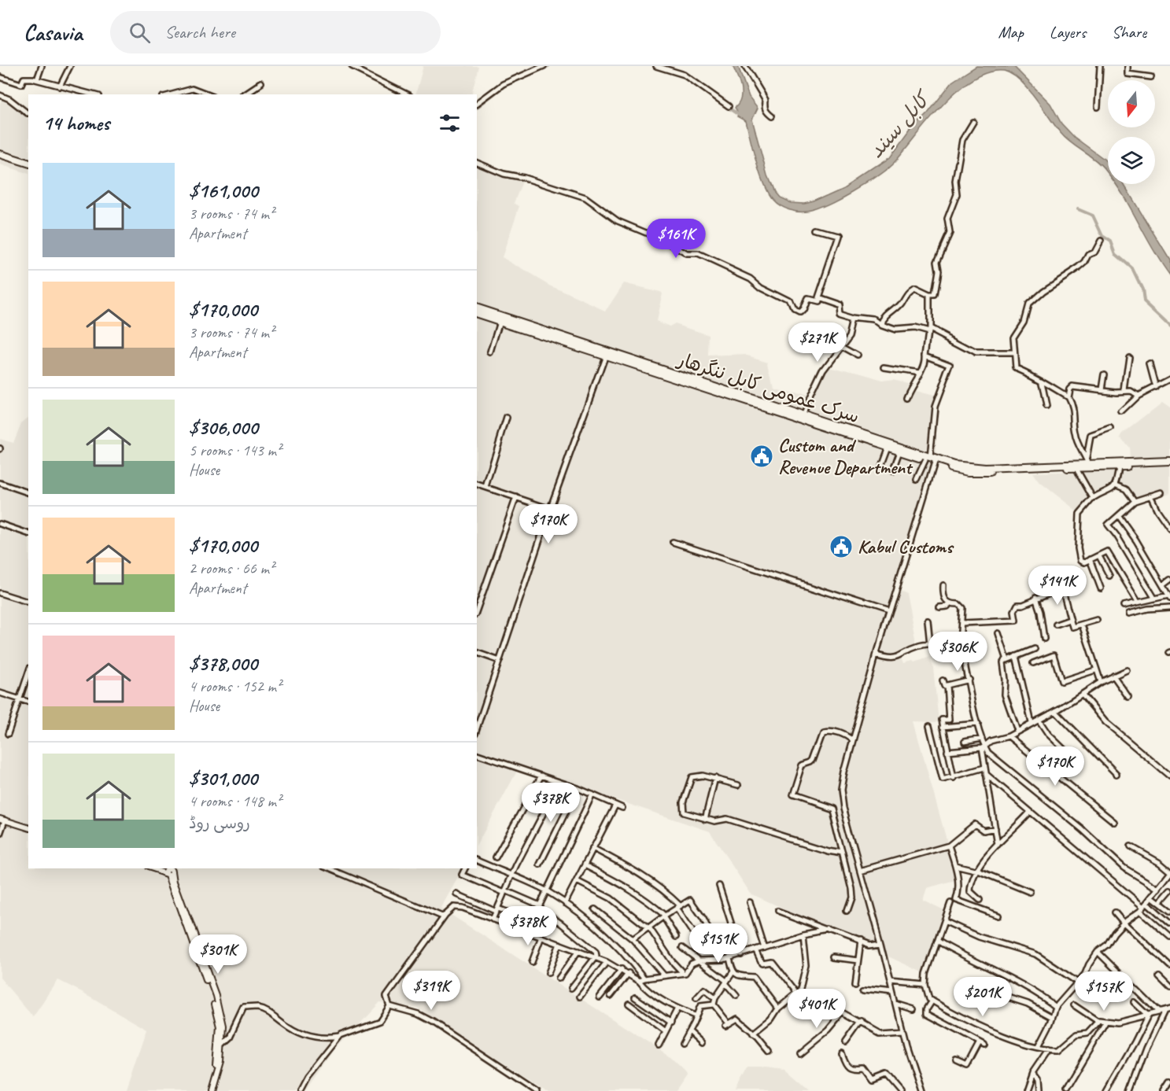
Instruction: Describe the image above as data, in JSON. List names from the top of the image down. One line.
{"streets":{"highway":["سرک عمومی کابل ننگرهار"]},"water":["کابل سيند"],"places":{"public building":["Custom and Revenue Department","Kabul Customs"]},"north":"bottom","page":{"header":"Casavia","search":"Search here","nav":["Map","Layers","Share"],"heading":"14 homes","list":[{"name":"$161,000","note":"3 rooms · 74 m² · Apartment"},{"name":"$170,000","note":"3 rooms · 74 m² · Apartment"},{"name":"$306,000","note":"5 rooms · 143 m² · House"},{"name":"$170,000","note":"2 rooms · 66 m² · Apartment"},{"name":"$378,000","note":"4 rooms · 152 m² · House"},{"name":"$301,000","note":"4 rooms · 148 m² · روسی روڈ"}],"price":["$161K","$271K","$170K","$141K","$306K","$170K","$378K","$378K","$151K","$301K","$319K","$157K","$201K","$401K"]}}
